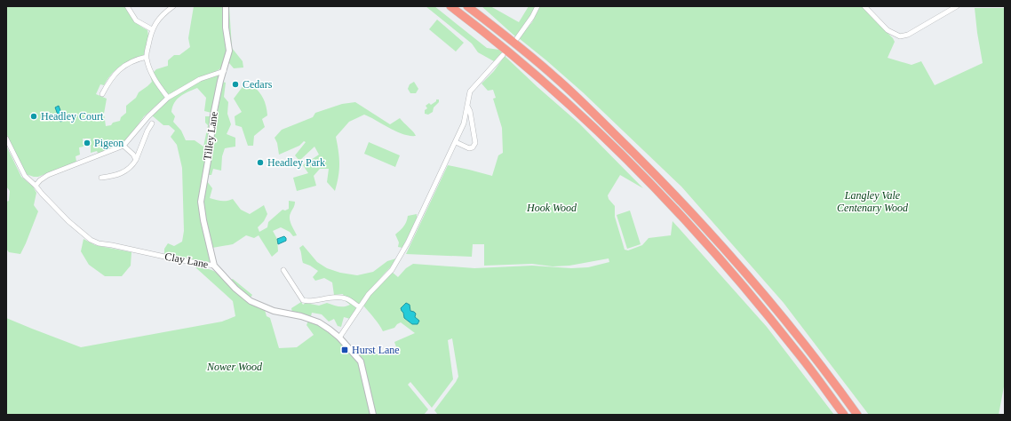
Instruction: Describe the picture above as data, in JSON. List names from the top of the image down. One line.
{"streets":{"street":["Tilley Lane","Clay Lane"]},"crossings":[["Tilley Lane","Clay Lane"]],"parks":["Langley Vale Centenary Wood","Hook Wood","Nower Wood"],"places":{"other":["Cedars","Headley Court","Pigeon","Headley Park"],"transit":["Hurst Lane"]}}
